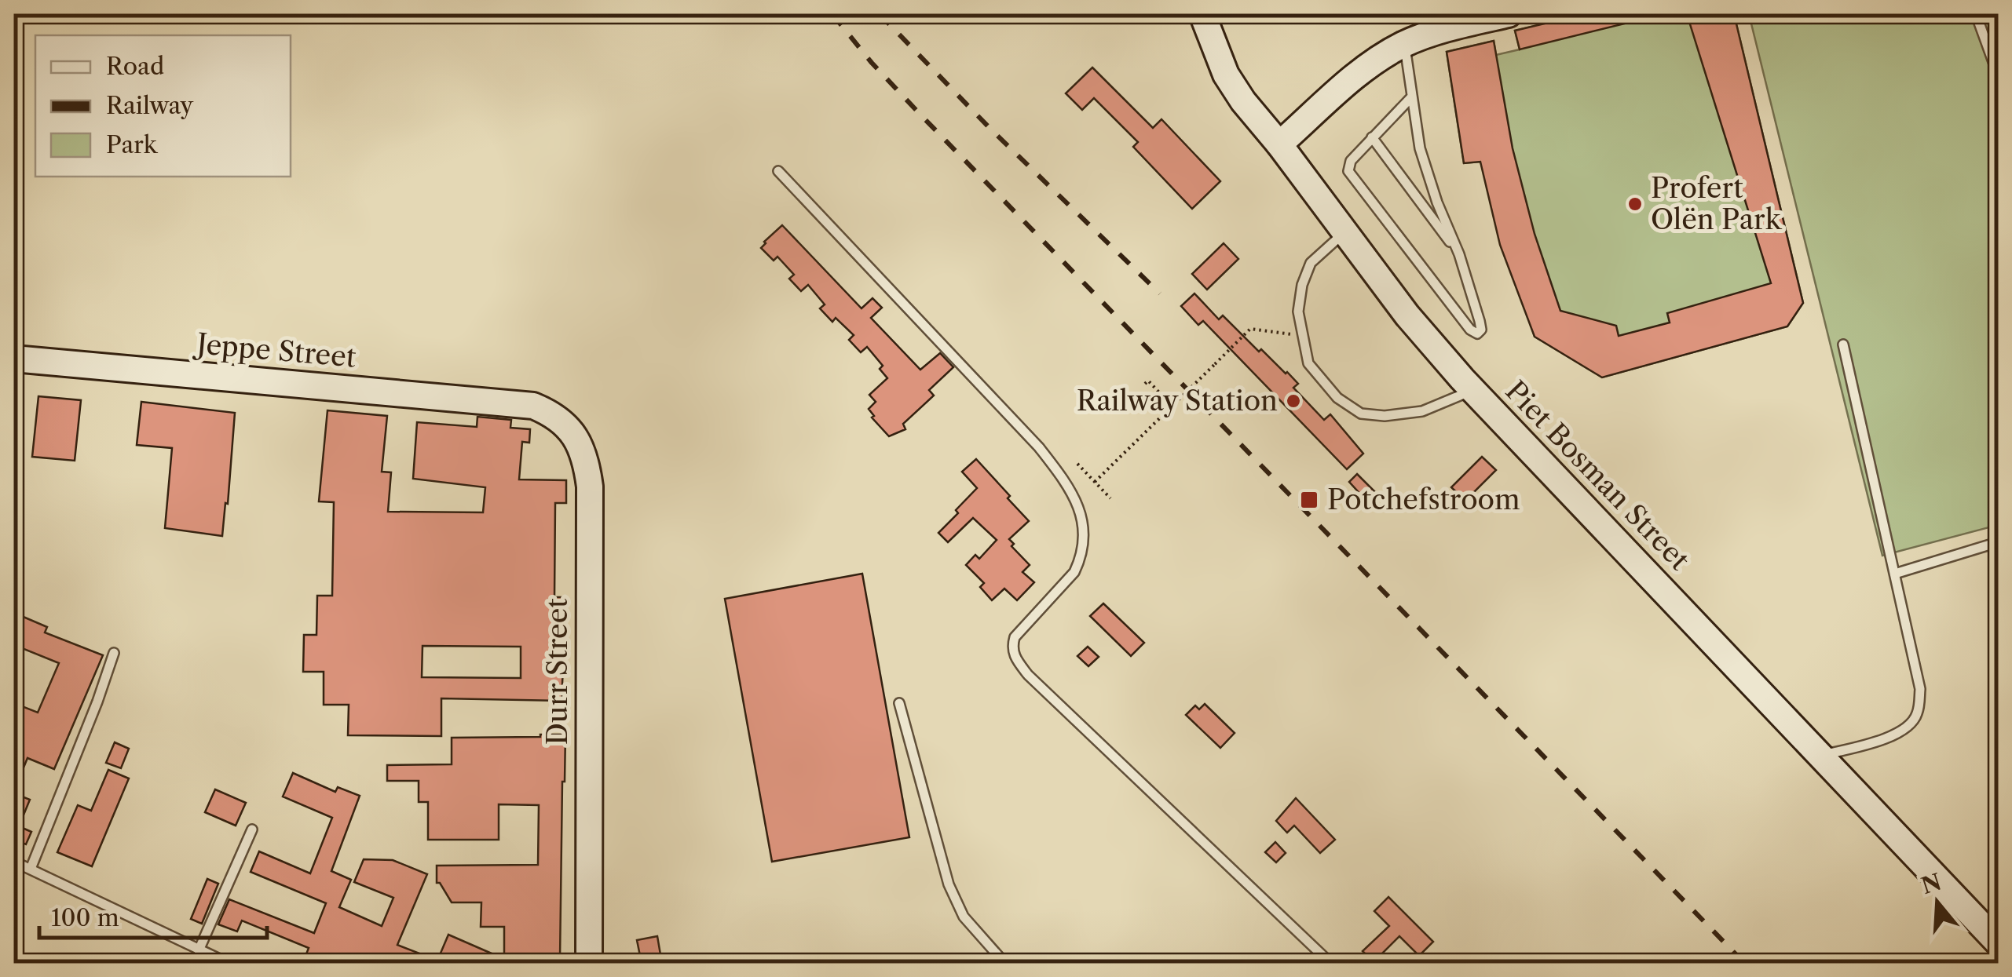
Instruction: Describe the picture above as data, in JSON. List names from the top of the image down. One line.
{"streets":{"street":["Jeppe Street","Piet Bosman Street","Durr Street"]},"crossings":[["Jeppe Street","Durr Street"]],"places":{"other":["Profert Olën Park","Railway Station"],"transit":["Potchefstroom"]},"legend":["Road","Railway","Park"],"scale_bar":"100 m","north":"top"}
